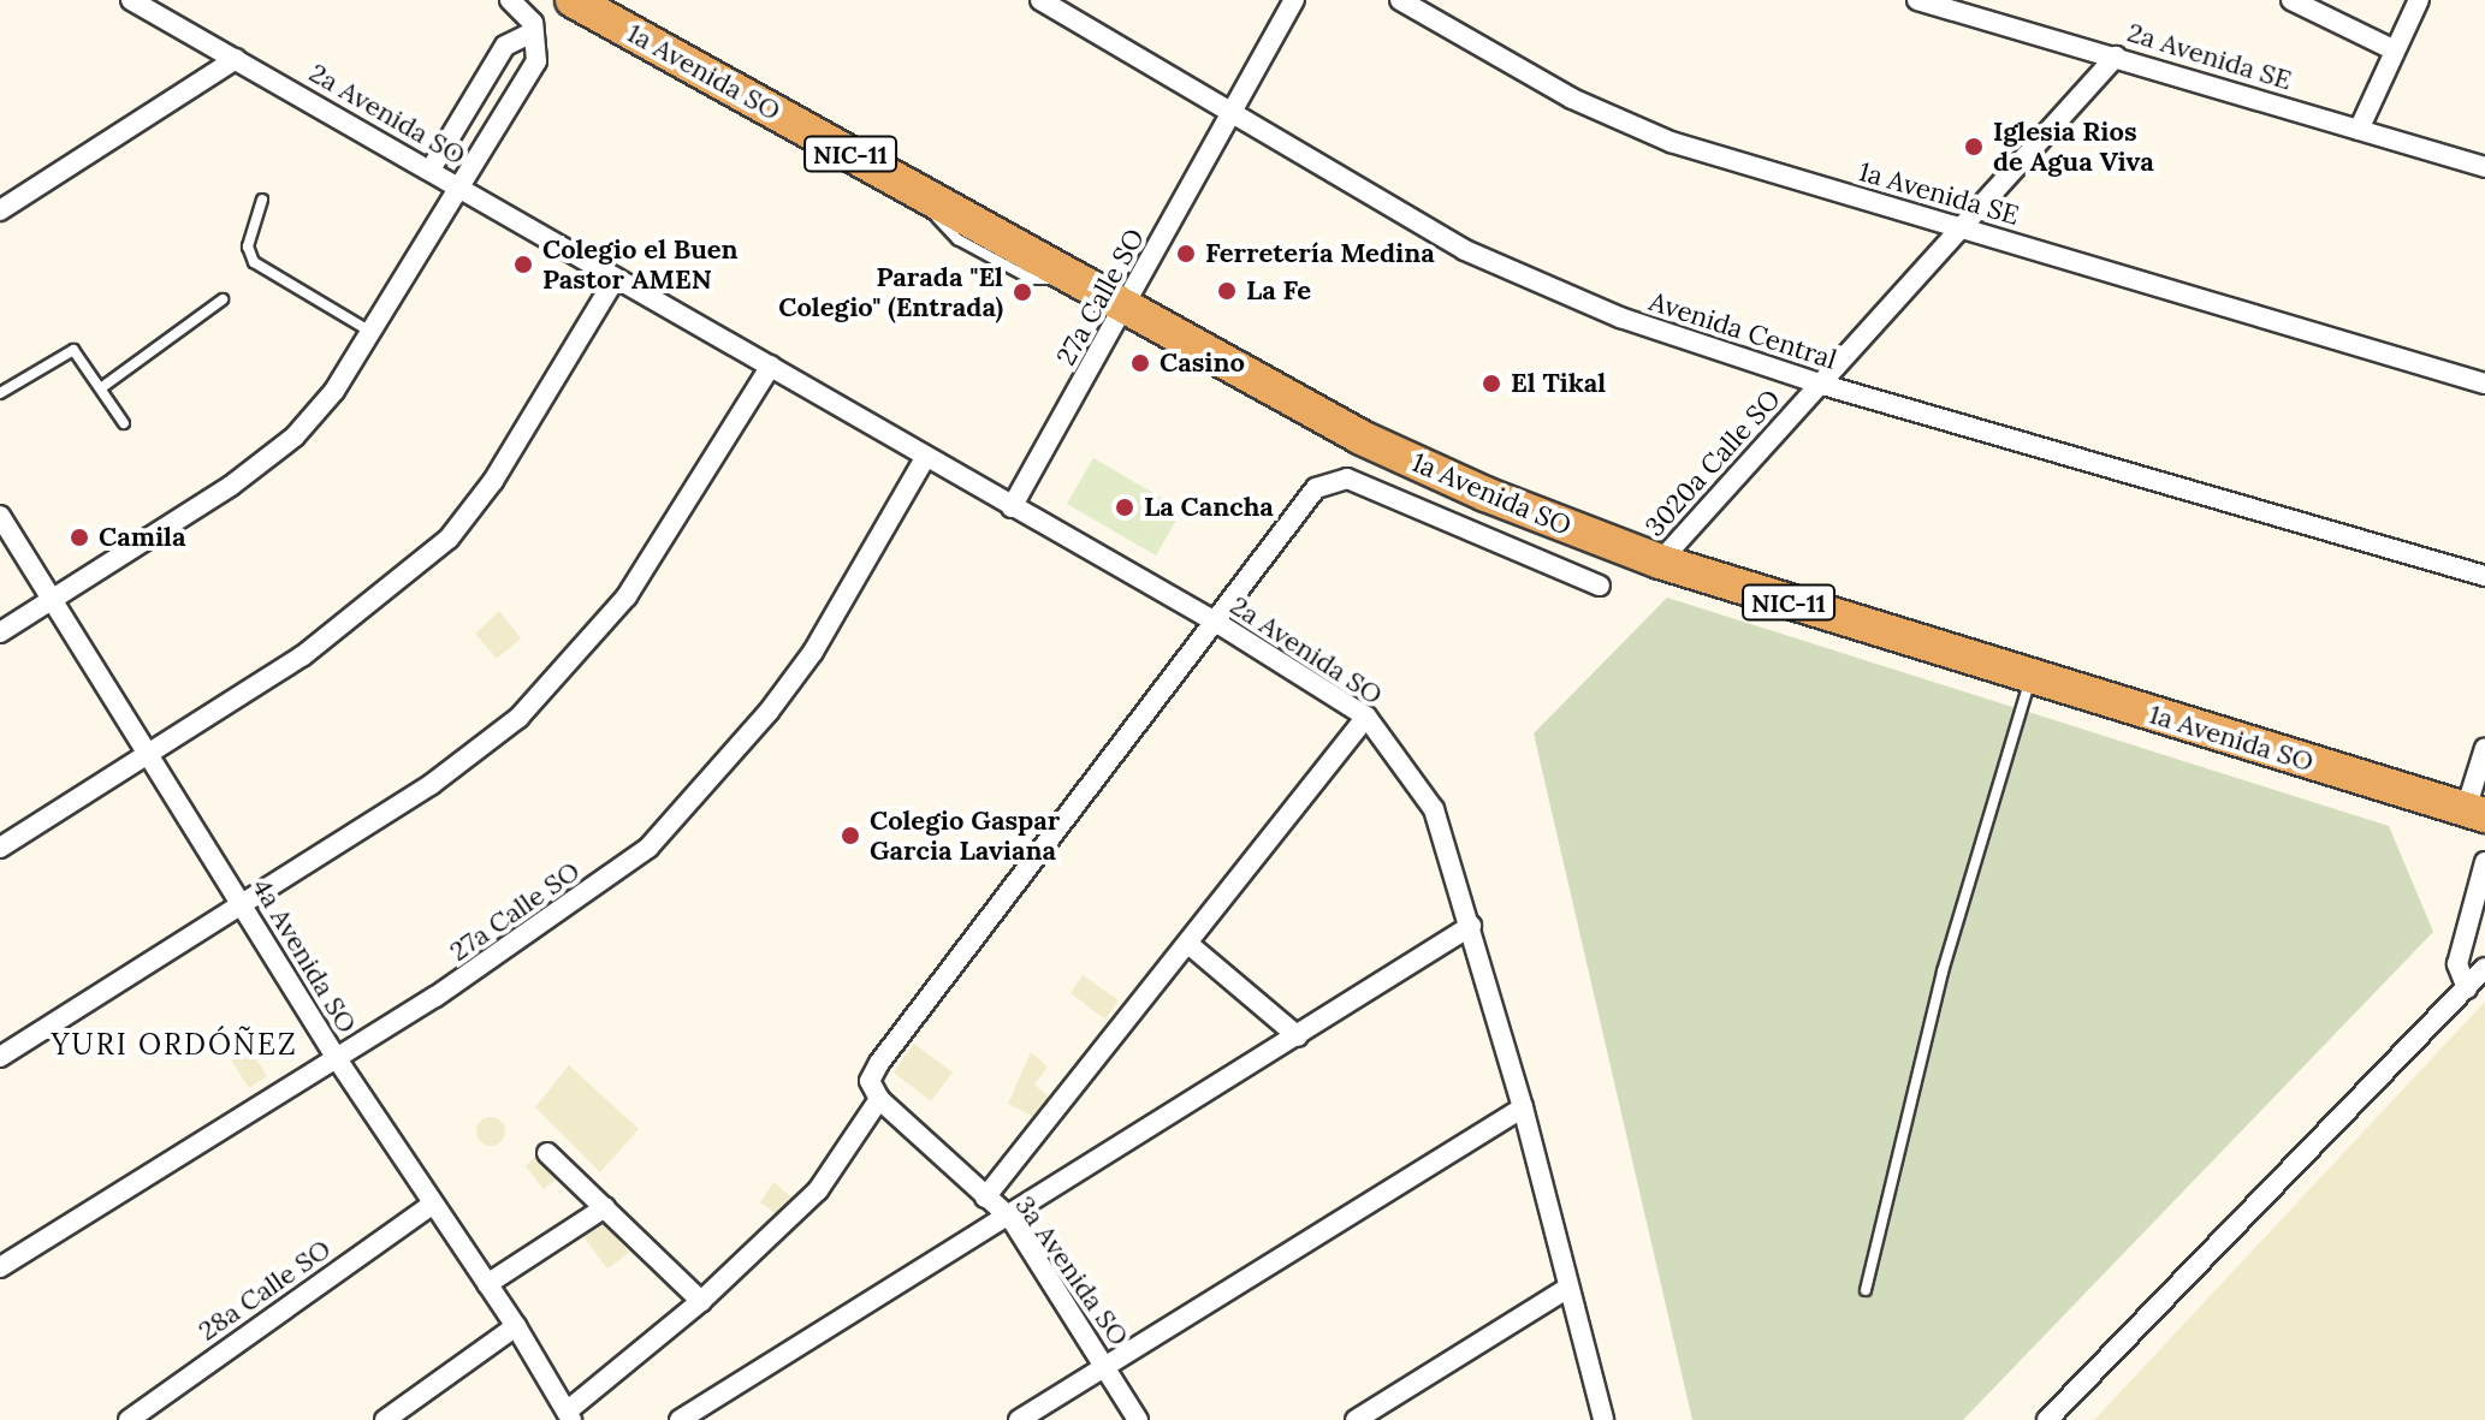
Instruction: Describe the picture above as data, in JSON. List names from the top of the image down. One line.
{"streets":{"highway":["1a Avenida SO","NIC-11"],"street":["2a Avenida SE","2a Avenida SO","1a Avenida SE","27a Calle SO","Avenida Central","3020a Calle SO","4a Avenida SO","3a Avenida SO","28a Calle SO"]},"crossings":[["2a Avenida SE","3020a Calle SO"],["1a Avenida SO","27a Calle SO"],["1a Avenida SO","3020a Calle SO"],["2a Avenida SO","27a Calle SO"],["2a Avenida SO","3a Avenida SO"],["1a Avenida SE","3020a Calle SO"],["27a Calle SO","Avenida Central"],["27a Calle SO","4a Avenida SO"],["Avenida Central","3020a Calle SO"],["4a Avenida SO","28a Calle SO"]],"districts":["YURI ORDÓÑEZ"],"places":["Iglesia Rios de Agua Viva","Ferretería Medina","Colegio el Buen Pastor AMEN","La Fe","Parada \"El Colegio\" (Entrada)","Casino","El Tikal","La Cancha","Camila","Colegio Gaspar Garcia Laviana"]}
